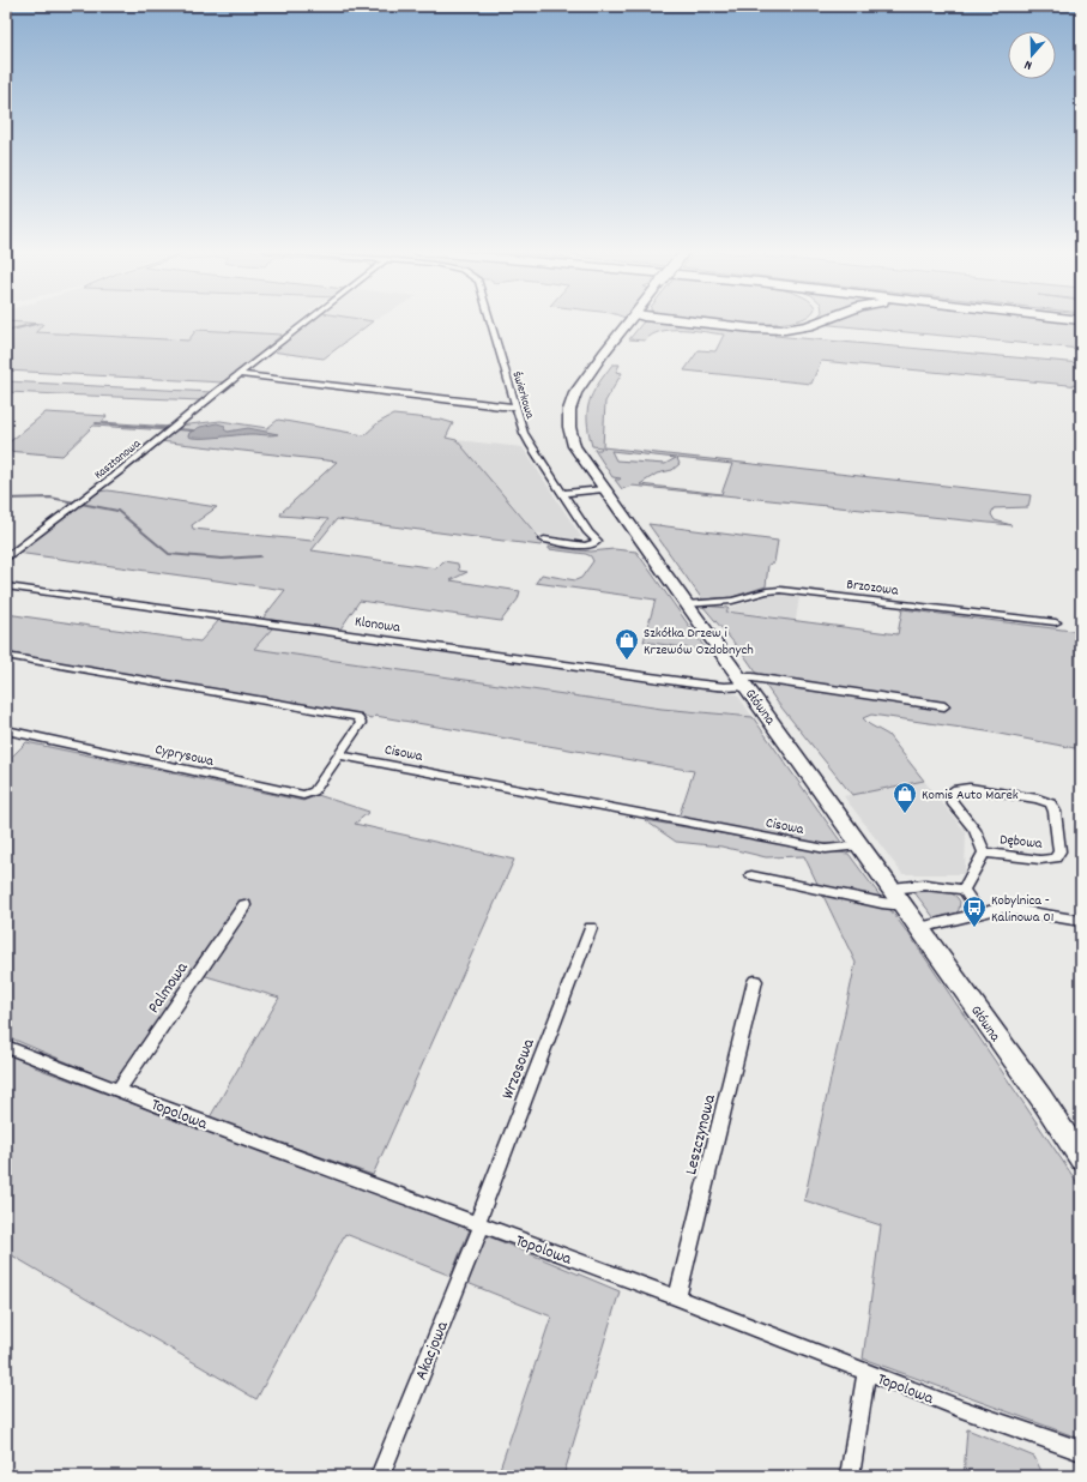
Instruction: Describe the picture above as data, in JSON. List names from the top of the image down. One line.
{"streets":{"main road":["Główna"],"street":["Świerkowa","Kasztanowa","Brzozowa","Klonowa","Cisowa","Cyprysowa","Dębowa","Palmowa","Wrzosowa","Topolowa","Leszczynowa","Akacjowa"]},"crossings":[["Brzozowa","Główna"],["Klonowa","Główna"],["Główna","Cisowa"],["Cisowa","Cyprysowa"],["Palmowa","Topolowa"],["Wrzosowa","Topolowa"],["Wrzosowa","Akacjowa"],["Topolowa","Leszczynowa"],["Topolowa","Akacjowa"]],"places":{"shop":["Szkółka Drzew i Krzewów Ozdobnych","Komis Auto Marek"],"bus stop":["Kobylnica - Kalinowa 01"]},"north":"bottom"}
